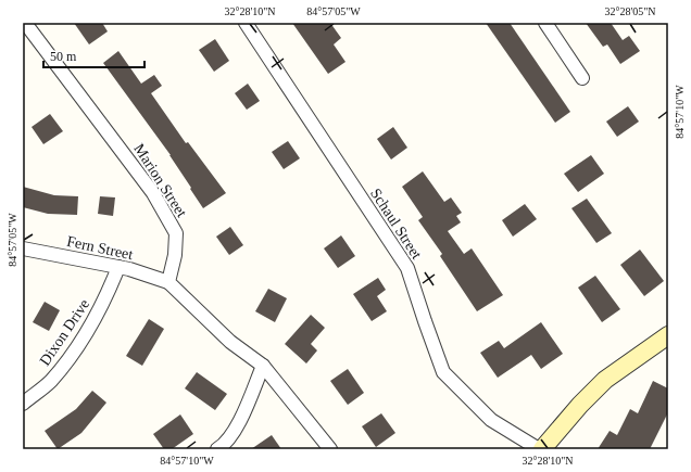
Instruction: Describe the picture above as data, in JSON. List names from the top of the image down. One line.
{"streets":{"street":["Marion Street","Schaul Street","Fern Street","Dixon Drive"]},"crossings":[["Marion Street","Fern Street"],["Fern Street","Dixon Drive"]],"scale_bar":"50 m","coordinates":["32°28'10\"N","84°57'05\"W","32°28'05\"N","84°57'10\"W"]}
